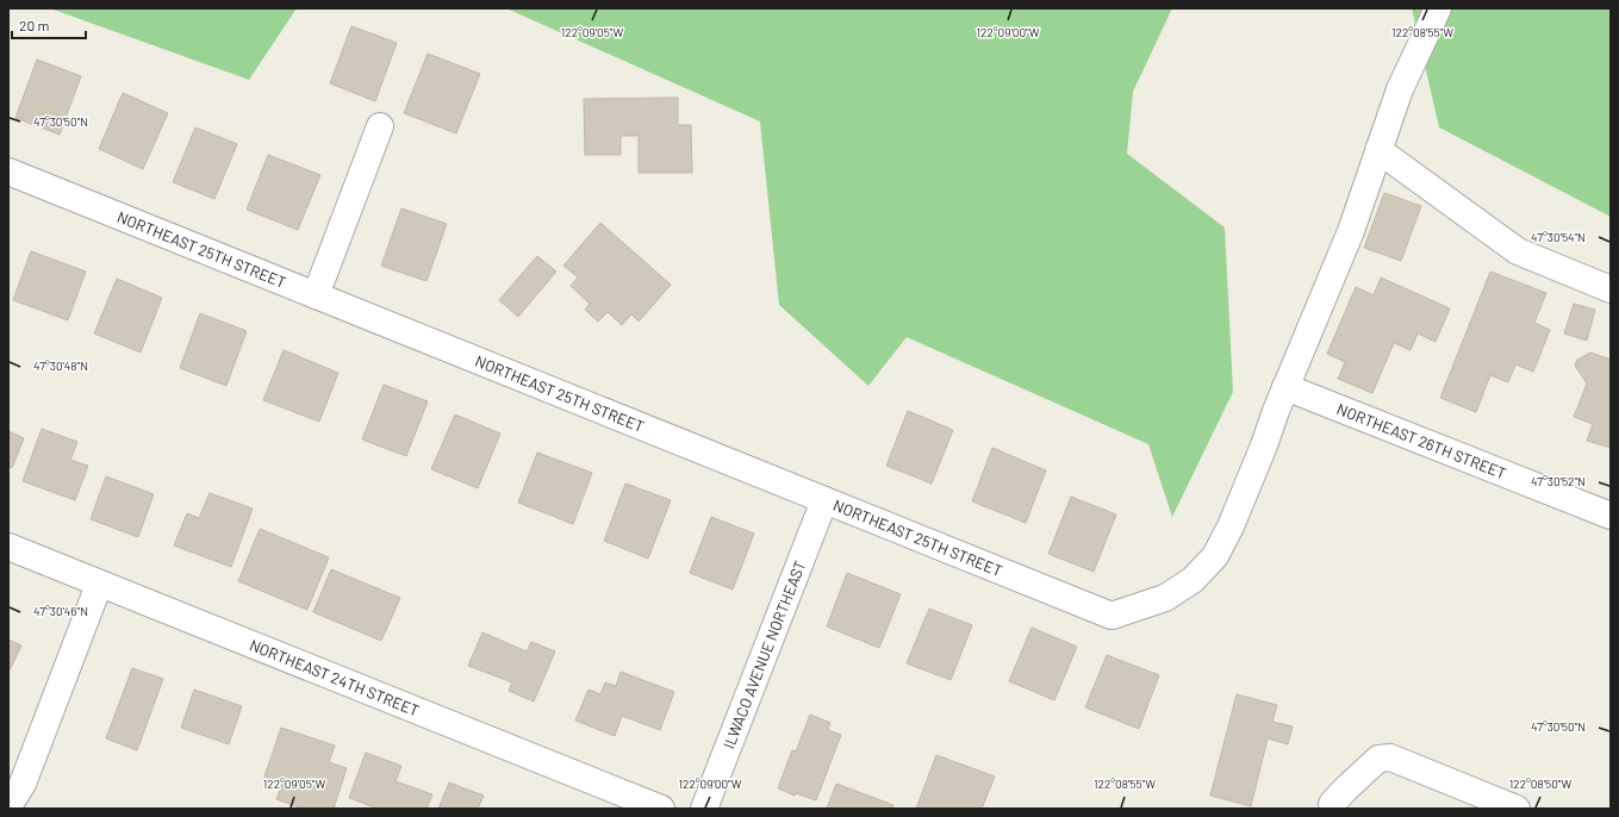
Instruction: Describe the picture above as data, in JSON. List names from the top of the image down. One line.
{"streets":{"street":["NORTHEAST 25TH STREET","NORTHEAST 26TH STREET","ILWACO AVENUE NORTHEAST","NORTHEAST 24TH STREET"]},"crossings":[["NORTHEAST 25TH STREET","NORTHEAST 26TH STREET"],["NORTHEAST 25TH STREET","ILWACO AVENUE NORTHEAST"]],"scale_bar":"20 m","coordinates":["122°09'00\"W","122°09'05\"W","122°08'55\"W","47°30'50\"N","47°30'54\"N","47°30'48\"N","47°30'52\"N","47°30'46\"N","122°08'50\"W"]}
